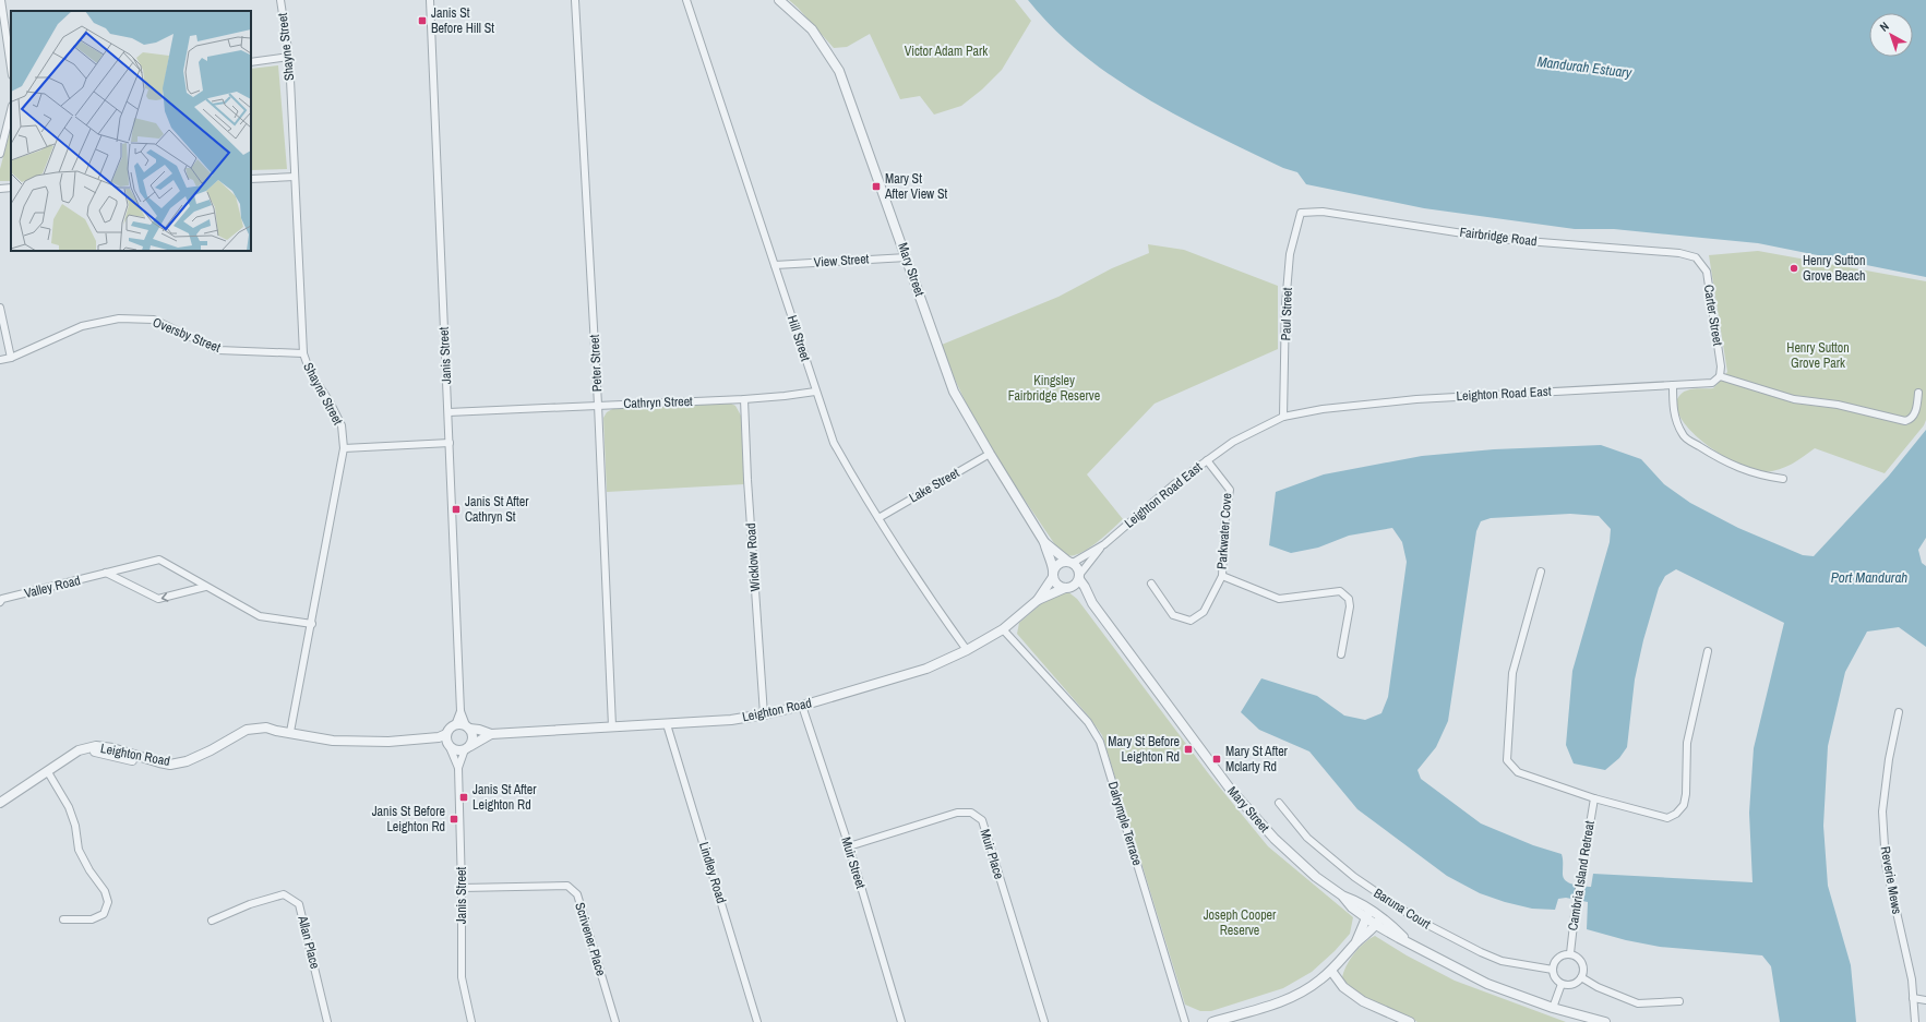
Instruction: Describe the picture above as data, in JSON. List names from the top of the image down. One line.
{"streets":{"street":["Shayne Street","Fairbridge Road","View Street","Mary Street","Paul Street","Carter Street","Oversby Street","Hill Street","Janis Street","Peter Street","Leighton Road East","Cathryn Street","Lake Street","Parkwater Cove","Wicklow Road","Valley Road","Leighton Road","Dalrymple Terrace","Muir Place","Muir Street","Lindley Road","Cambria Island Retreat","Reverie Mews","Baruna Court","Scrivener Place","Allan Place"]},"crossings":[["Shayne Street","Oversby Street"],["Shayne Street","Valley Road"],["Shayne Street","Leighton Road"],["Fairbridge Road","Paul Street"],["Fairbridge Road","Carter Street"],["View Street","Mary Street"],["View Street","Hill Street"],["Mary Street","Leighton Road East"],["Mary Street","Lake Street"],["Mary Street","Leighton Road"],["Paul Street","Leighton Road East"],["Carter Street","Leighton Road East"],["Hill Street","Cathryn Street"],["Hill Street","Lake Street"],["Hill Street","Leighton Road"],["Janis Street","Cathryn Street"],["Janis Street","Leighton Road"],["Janis Street","Scrivener Place"],["Peter Street","Cathryn Street"],["Peter Street","Leighton Road"],["Leighton Road East","Parkwater Cove"],["Leighton Road East","Leighton Road"],["Cathryn Street","Wicklow Road"],["Wicklow Road","Leighton Road"],["Leighton Road","Dalrymple Terrace"],["Leighton Road","Muir Street"],["Leighton Road","Lindley Road"],["Muir Place","Muir Street"],["Cambria Island Retreat","Baruna Court"]],"water":["Mandurah Estuary","Port Mandurah"],"parks":["Victor Adam Park","Henry Sutton Grove Park","Kingsley Fairbridge Reserve","Joseph Cooper Reserve"],"places":{"transit":["Janis St Before Hill St","Mary St After View St","Janis St After Cathryn St","Mary St Before Leighton Rd","Mary St After Mclarty Rd","Janis St After Leighton Rd","Janis St Before Leighton Rd"],"other":["Henry Sutton Grove Beach"]},"north":"top left"}
